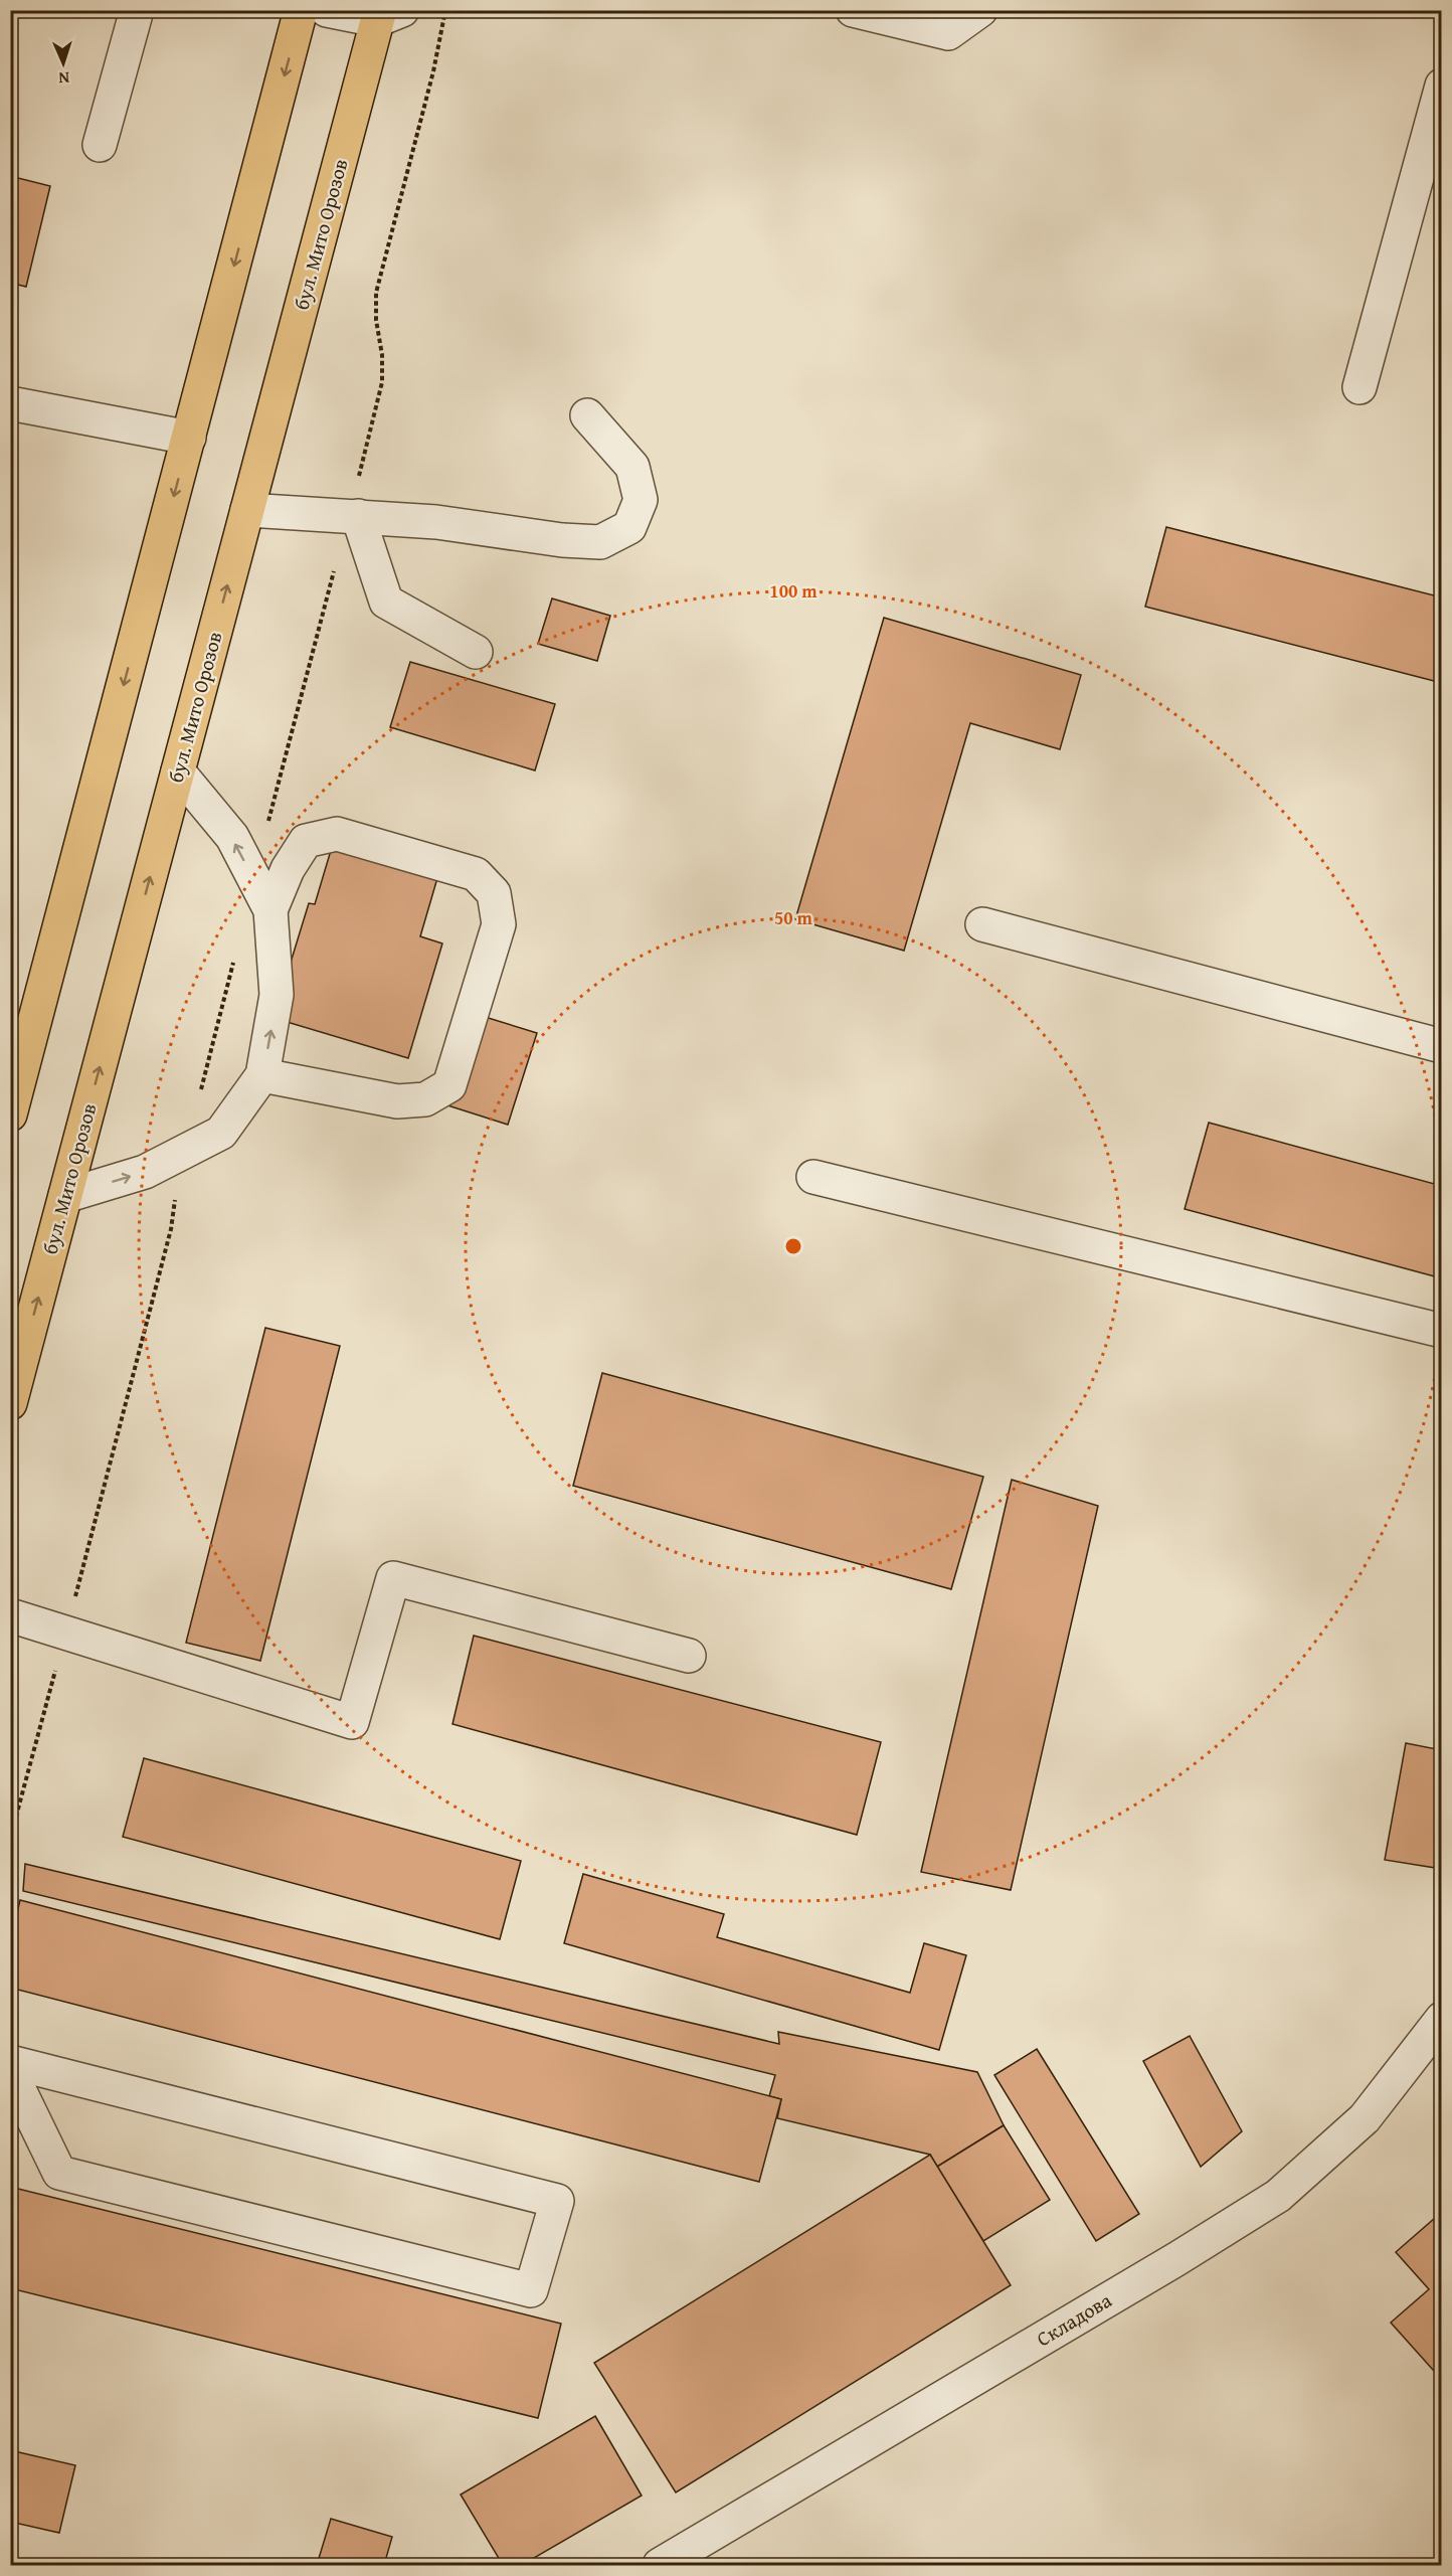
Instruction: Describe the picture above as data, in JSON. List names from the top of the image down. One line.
{"streets":{"main road":["бул. Мито Орозов"],"street":["Складова"]},"north":"bottom","rings":["100 m","50 m"]}
